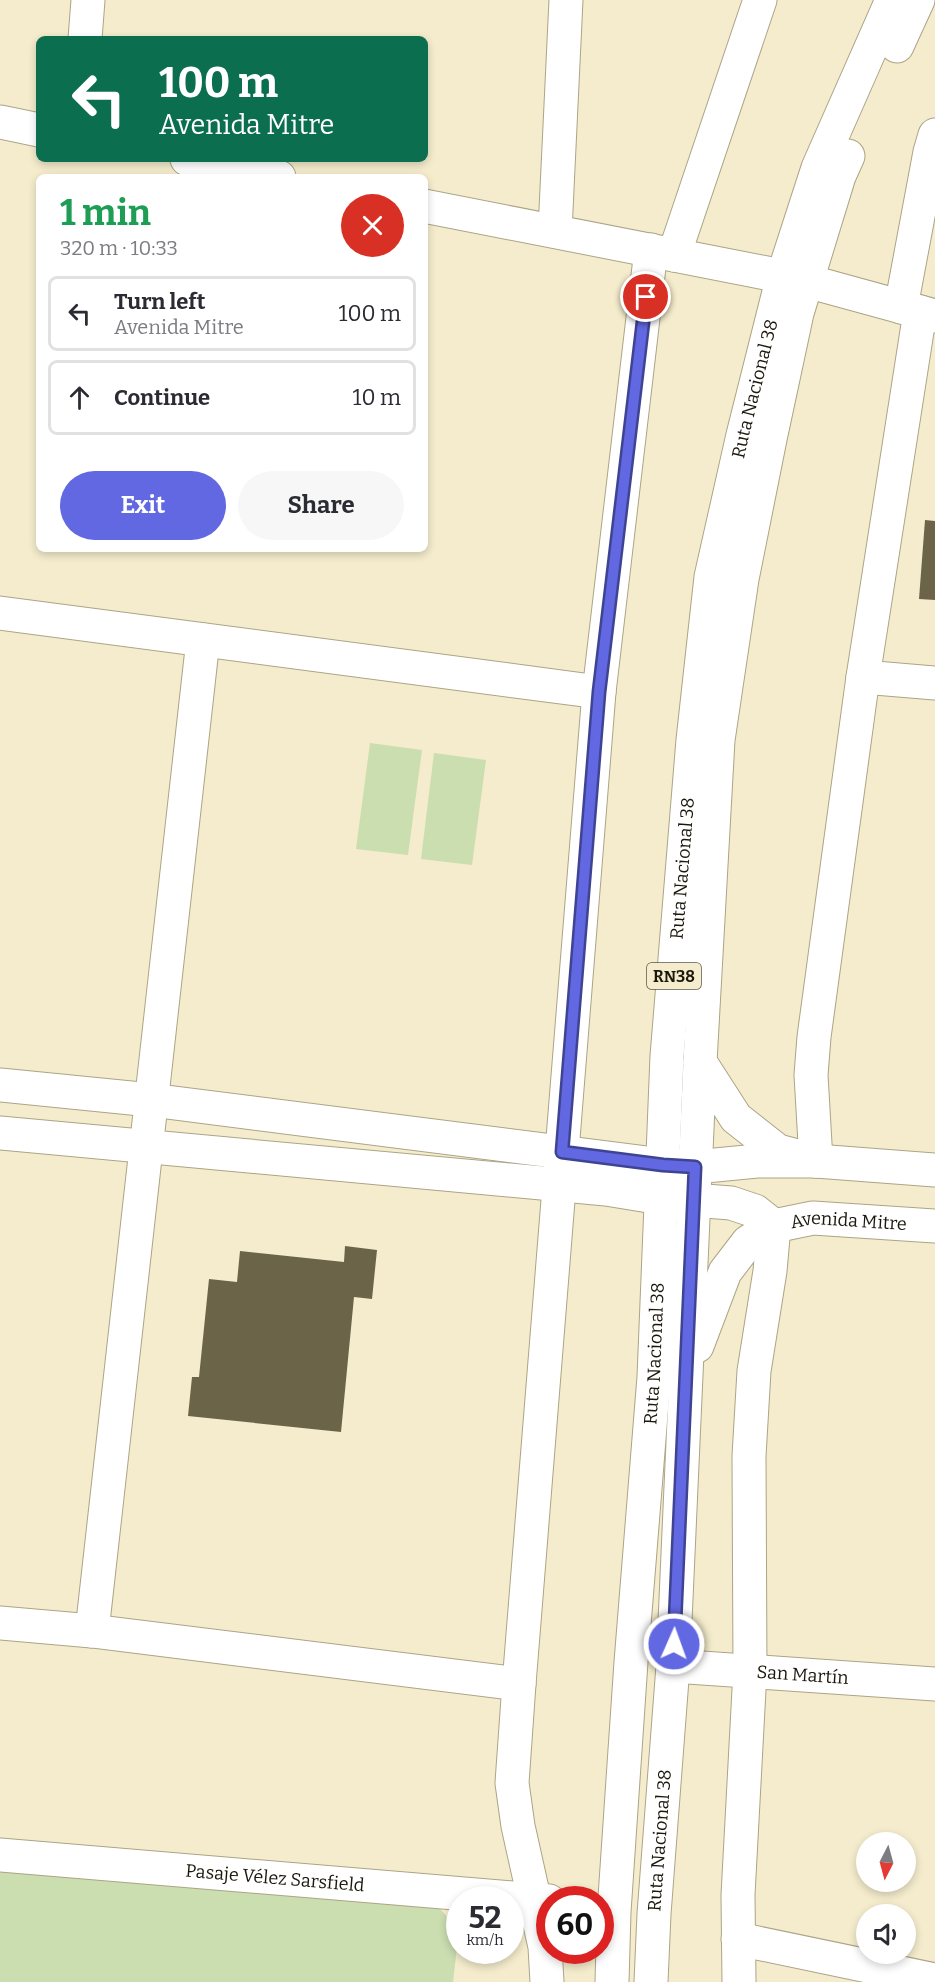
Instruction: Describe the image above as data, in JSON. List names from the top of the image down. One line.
{"streets":{"street":["Ruta Nacional 38","RN38","Avenida Mitre","San Martín","Pasaje Vélez Sarsfield"]},"crossings":[["Ruta Nacional 38","Avenida Mitre"],["Ruta Nacional 38","San Martín"]],"north":"bottom","page":{"turn":["100 m","Avenida Mitre"],"heading":["1 min","320 m · 10:33"],"list":[{"name":"Turn left","note":"Avenida Mitre","value":"100 m"},{"name":"Continue","value":"10 m"}],"buttons":["Exit","Share"],"speed":"52 km/h","limit":"60"}}
